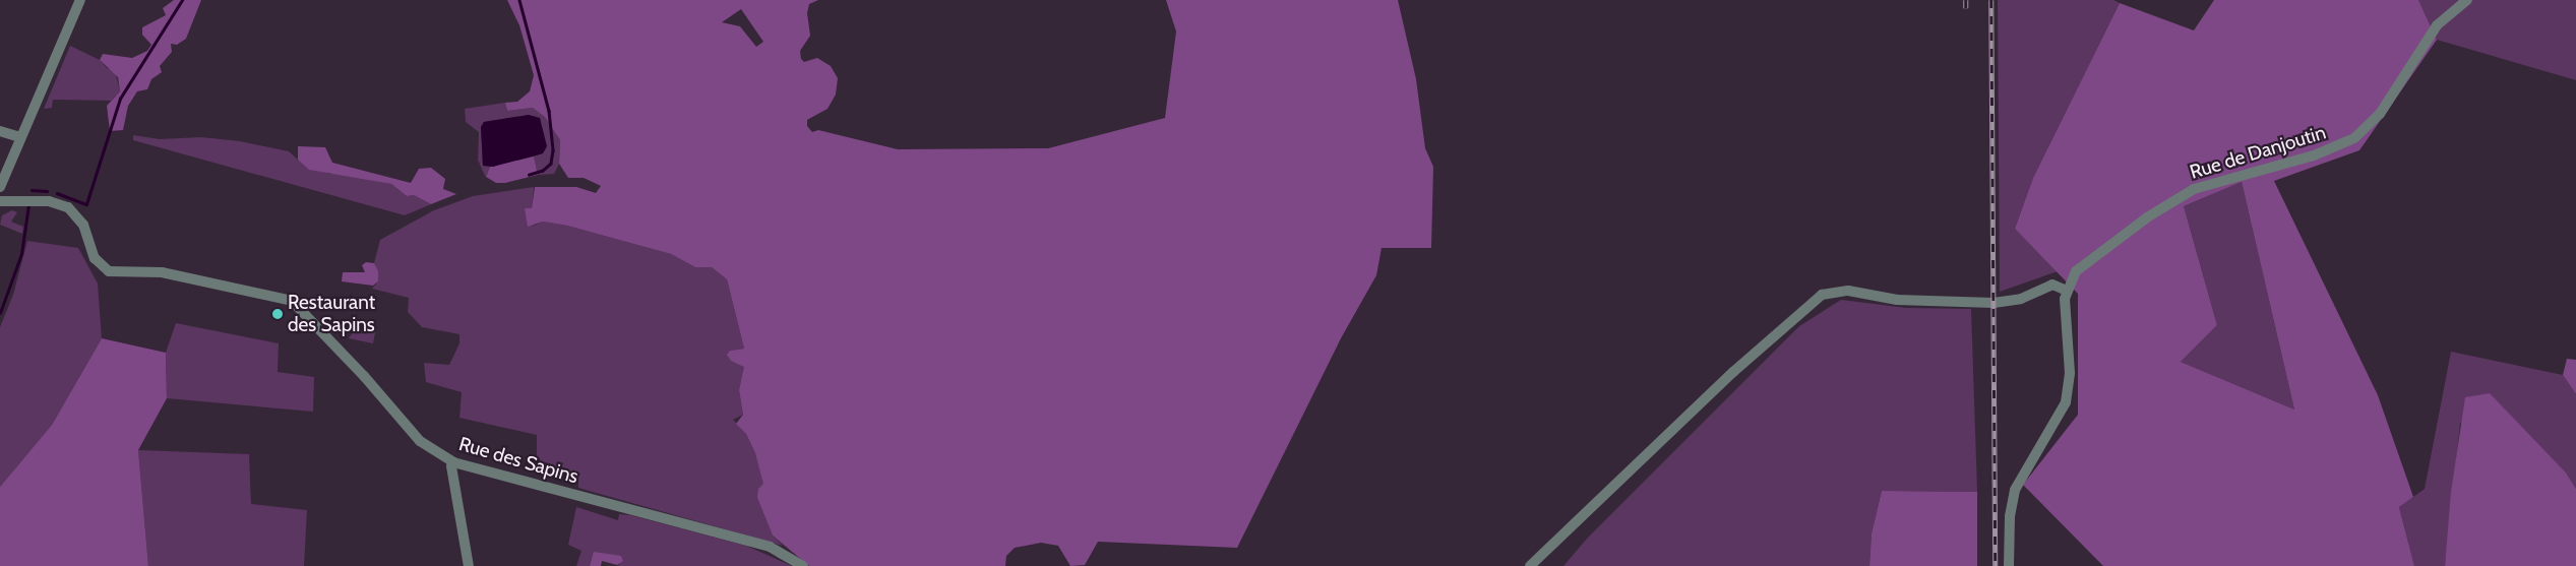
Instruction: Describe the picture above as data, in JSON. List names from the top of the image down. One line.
{"streets":{"street":["Rue de Danjoutin","Rue des Sapins"]},"places":["Restaurant des Sapins"]}
